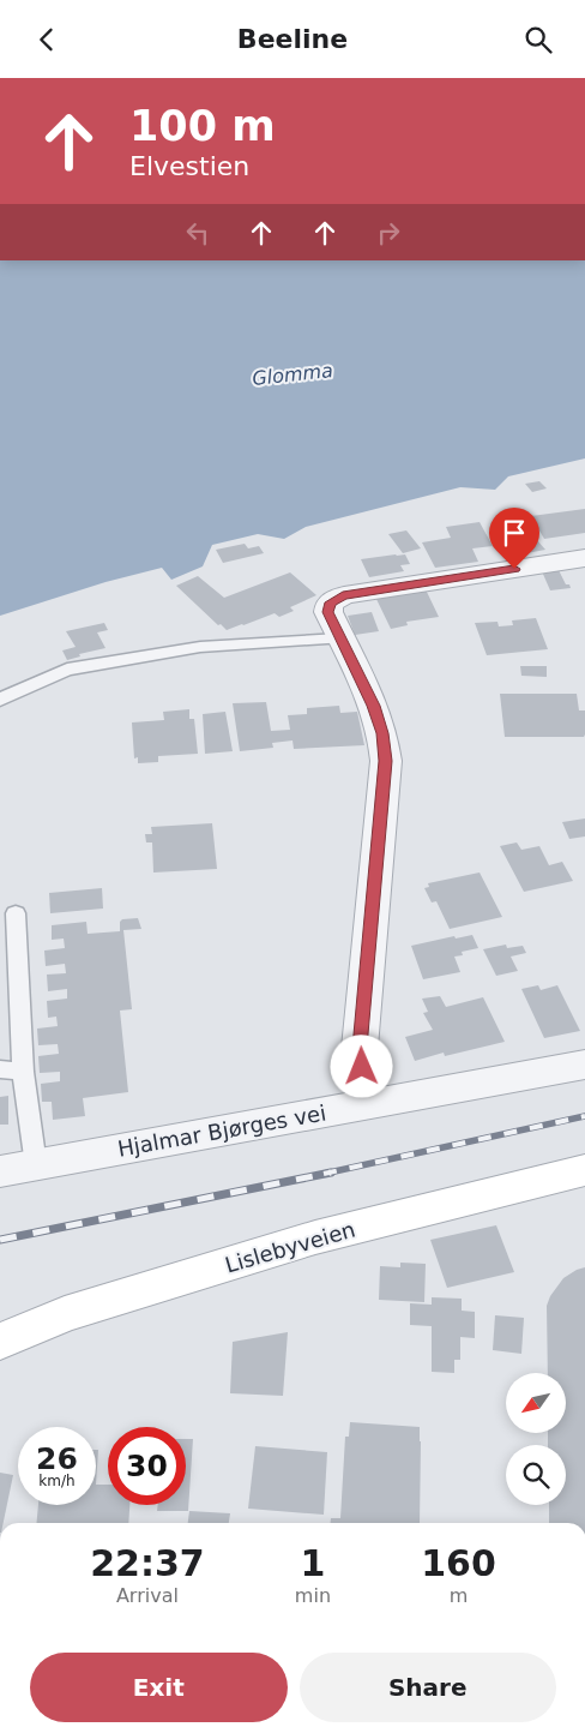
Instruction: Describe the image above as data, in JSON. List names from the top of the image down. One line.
{"streets":{"street":["Hjalmar Bjørges vei","Lislebyveien"]},"water":["Glomma"],"north":"bottom left","page":{"header":"Beeline","turn":["100 m","Elvestien"],"speed":"26 km/h","limit":"30","eta":["22:37","Arrival","1","min","160","m"],"buttons":["Exit","Share"]}}
